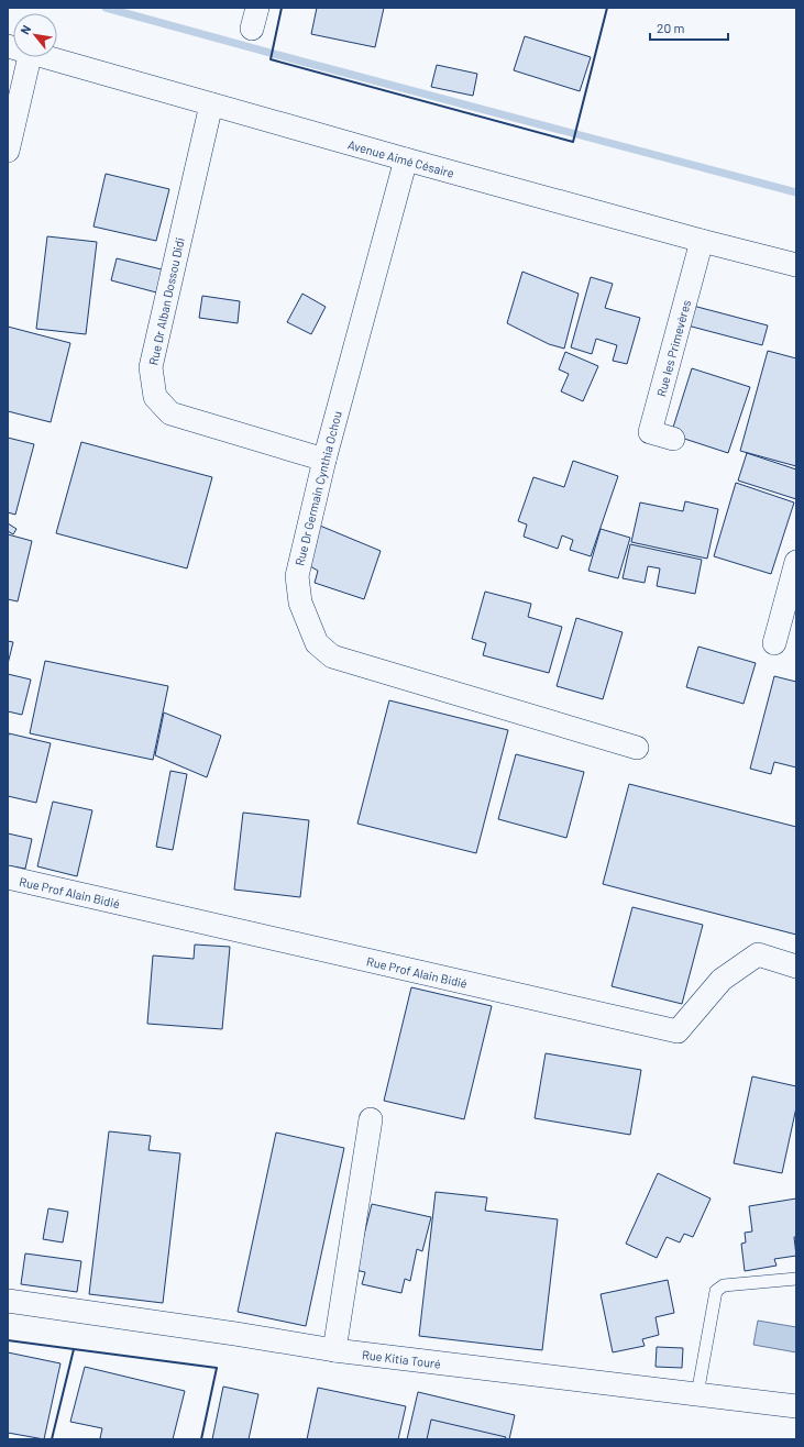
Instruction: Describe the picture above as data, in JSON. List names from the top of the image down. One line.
{"streets":{"street":["Avenue Aimé Césaire","Rue Dr Alban Dossou Didi","Rue les Primevères","Rue Dr Germain Cynthia Ochou","Rue Prof Alain Bidié","Rue Kitia Touré"]},"crossings":[["Avenue Aimé Césaire","Rue Dr Alban Dossou Didi"],["Avenue Aimé Césaire","Rue les Primevères"],["Avenue Aimé Césaire","Rue Dr Germain Cynthia Ochou"],["Rue Dr Alban Dossou Didi","Rue Dr Germain Cynthia Ochou"]],"scale_bar":"20 m","north":"top left"}
